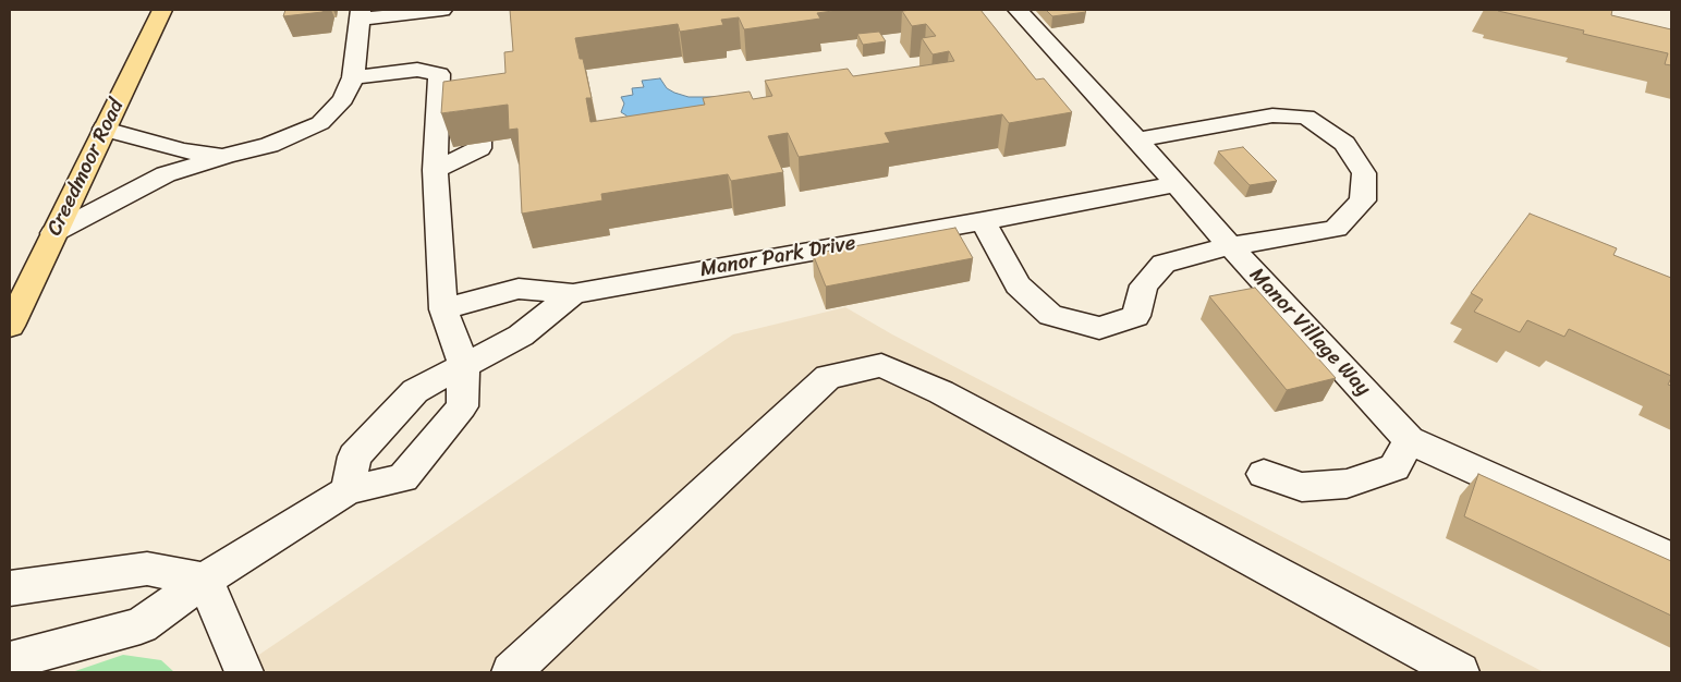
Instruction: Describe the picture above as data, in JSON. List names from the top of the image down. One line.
{"streets":{"main road":["Creedmoor Road"],"street":["Manor Park Drive","Manor Village Way"]},"crossings":[["Manor Park Drive","Manor Village Way"]]}
